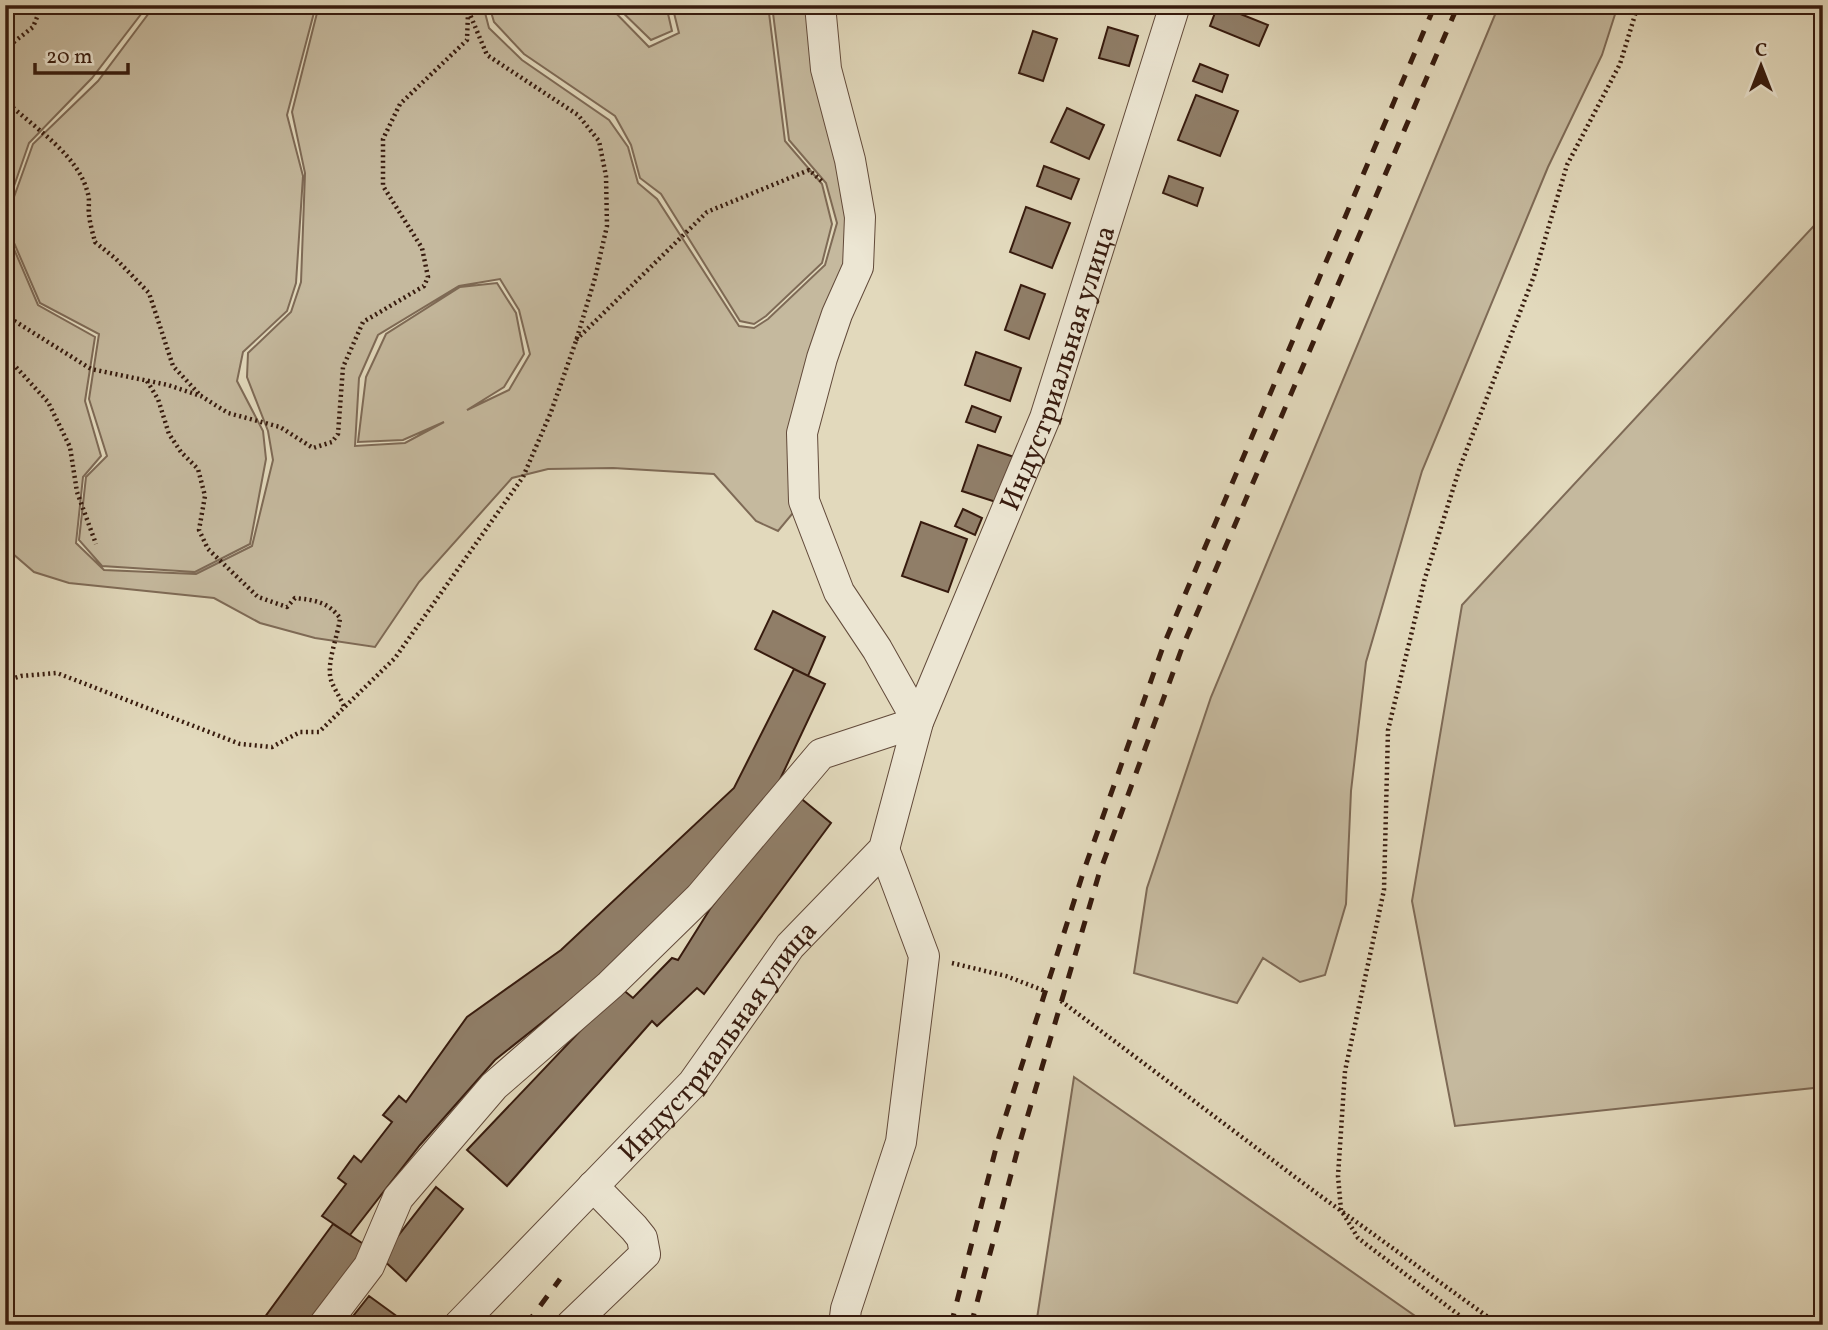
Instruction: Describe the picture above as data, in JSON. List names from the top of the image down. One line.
{"streets":{"street":["Индустриальная улица"]},"scale_bar":"20 m","north":"top"}
